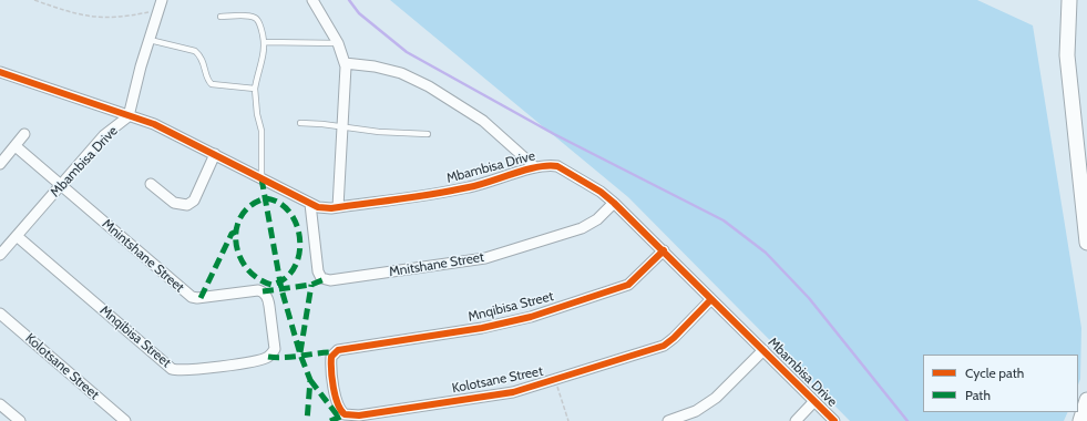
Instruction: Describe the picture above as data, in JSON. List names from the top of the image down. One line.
{"streets":{"street":["Mbambisa Drive","Mnintshane Street","Mnitshane Street","Mnqibisa Street","Kolotsane Street"]},"crossings":[["Mbambisa Drive","Mnintshane Street"],["Mbambisa Drive","Mnitshane Street"],["Mbambisa Drive","Mnqibisa Street"],["Mbambisa Drive","Kolotsane Street"],["Mnintshane Street","Mnqibisa Street"],["Mnqibisa Street","Kolotsane Street"]],"legend":["Cycle path","Path"]}
